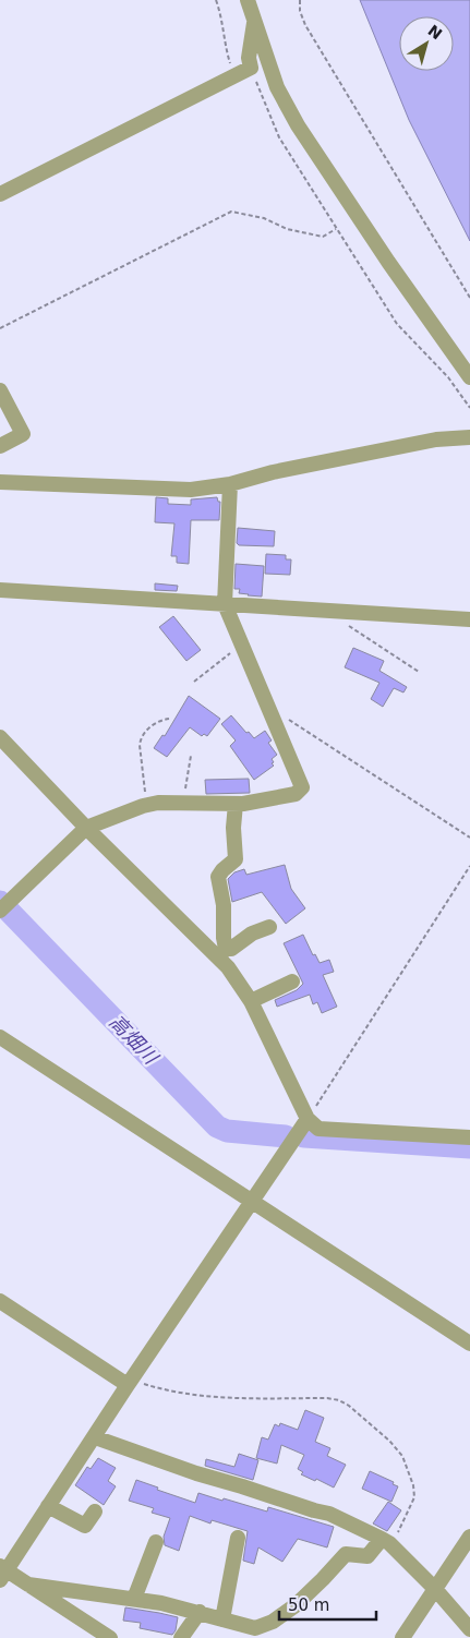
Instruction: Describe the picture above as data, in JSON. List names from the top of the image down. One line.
{"water":["高畑川"],"scale_bar":"50 m","north":"top right"}
